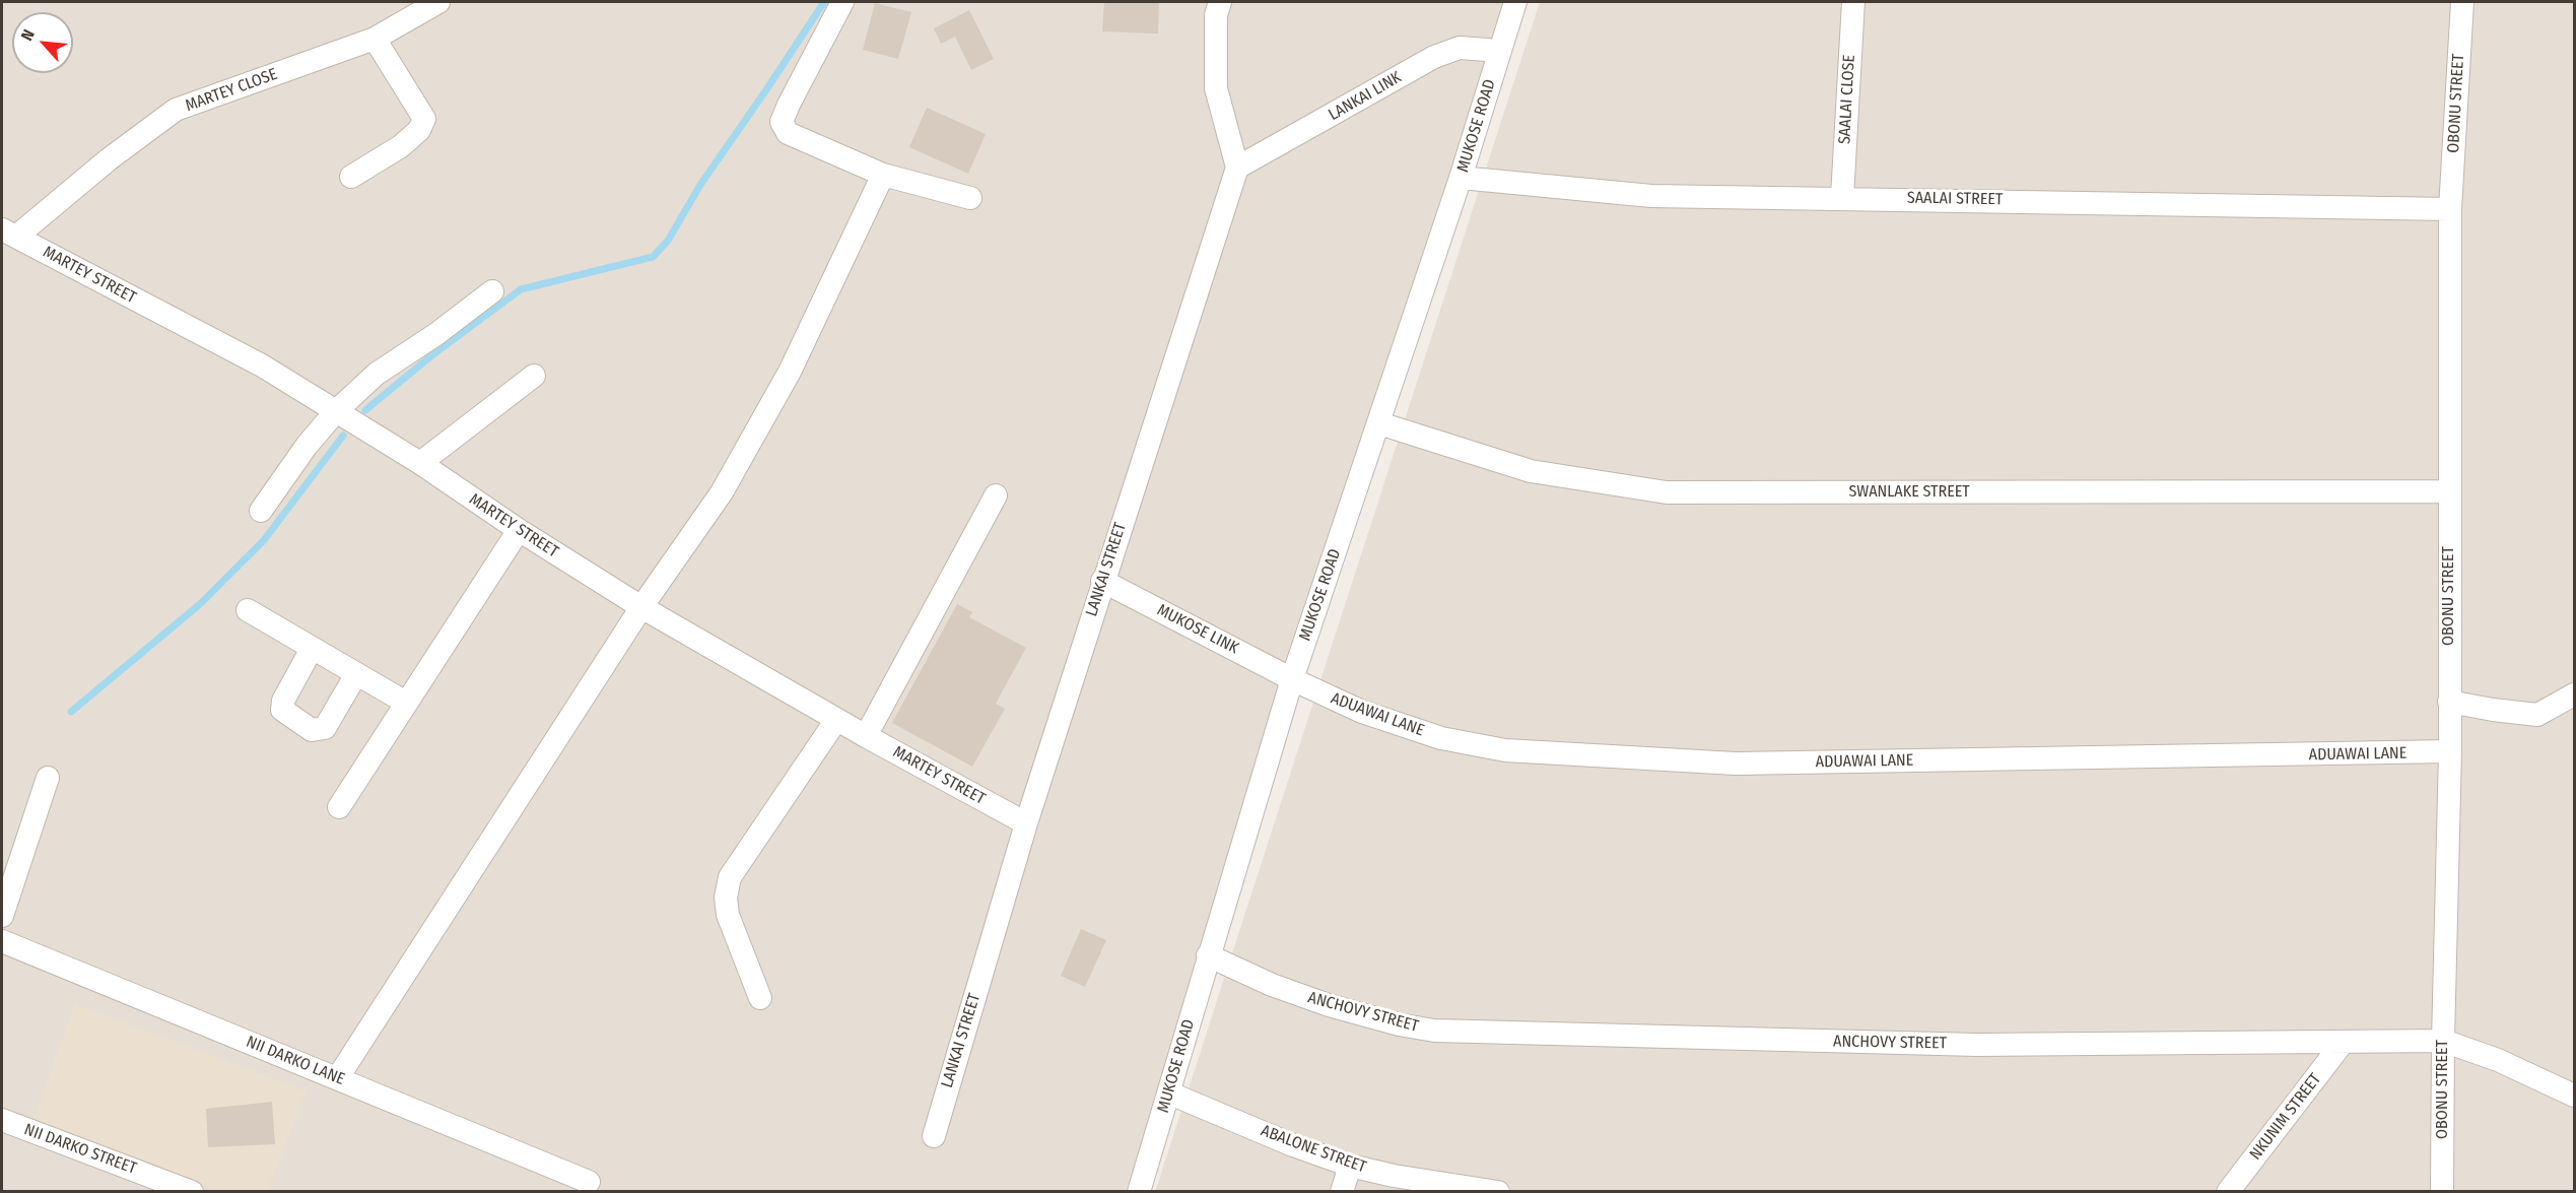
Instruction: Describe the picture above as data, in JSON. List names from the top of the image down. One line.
{"streets":{"street":["MARTEY CLOSE","LANKAI LINK","SAALAI CLOSE","OBONU STREET","MUKOSE ROAD","SAALAI STREET","MARTEY STREET","SWANLAKE STREET","LANKAI STREET","MUKOSE LINK","ADUAWAI LANE","ANCHOVY STREET","NII DARKO LANE","NKUNIM STREET","NII DARKO STREET","ABALONE STREET"]},"crossings":[["MARTEY CLOSE","MARTEY STREET"],["LANKAI LINK","MUKOSE ROAD"],["LANKAI LINK","LANKAI STREET"],["SAALAI CLOSE","SAALAI STREET"],["OBONU STREET","SAALAI STREET"],["OBONU STREET","SWANLAKE STREET"],["OBONU STREET","ADUAWAI LANE"],["OBONU STREET","ANCHOVY STREET"],["MUKOSE ROAD","SAALAI STREET"],["MUKOSE ROAD","SWANLAKE STREET"],["MUKOSE ROAD","MUKOSE LINK"],["MUKOSE ROAD","ADUAWAI LANE"],["MUKOSE ROAD","ANCHOVY STREET"],["MUKOSE ROAD","ABALONE STREET"],["MARTEY STREET","LANKAI STREET"],["LANKAI STREET","MUKOSE LINK"],["MUKOSE LINK","ADUAWAI LANE"],["ANCHOVY STREET","NKUNIM STREET"]],"north":"top left"}
